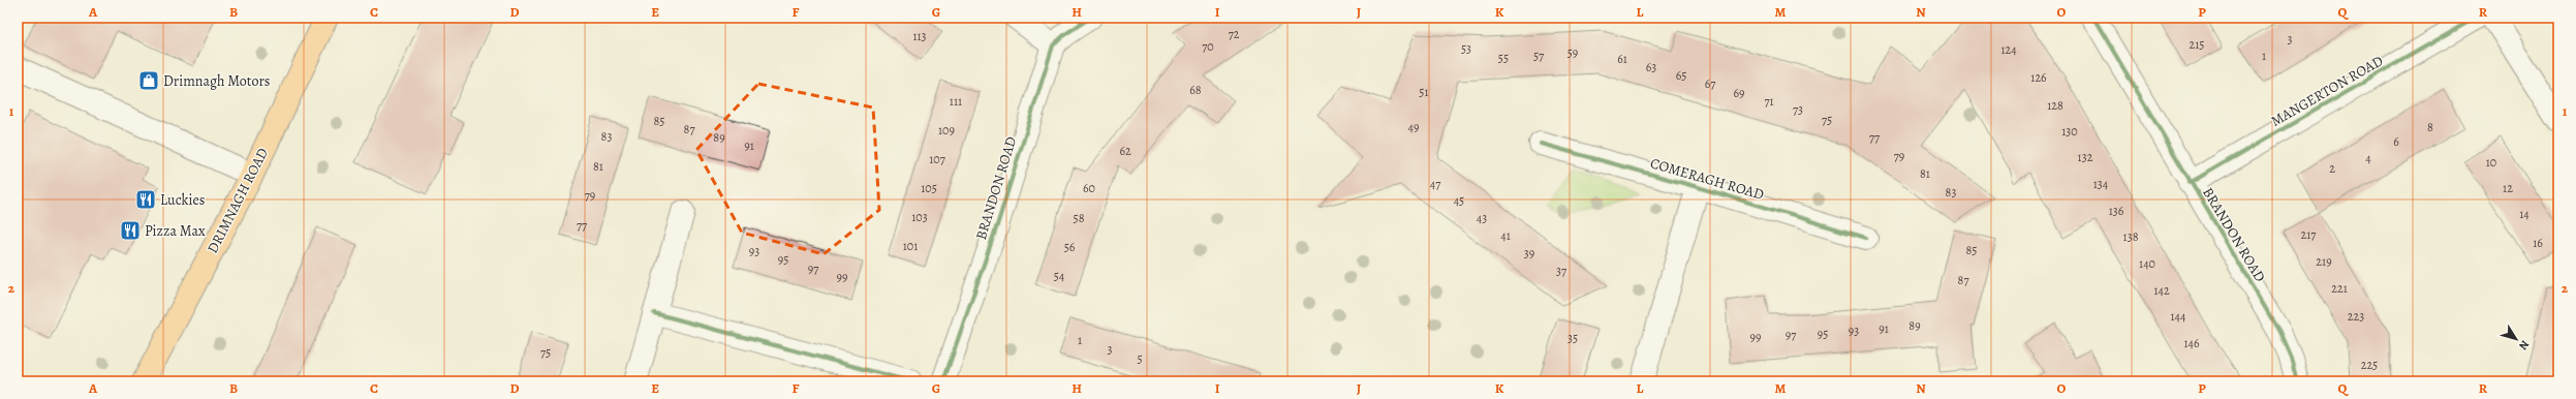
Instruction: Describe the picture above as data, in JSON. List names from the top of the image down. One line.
{"streets":{"main road":["DRIMNAGH ROAD"],"street":["MANGERTON ROAD","COMERAGH ROAD","BRANDON ROAD"]},"crossings":[["MANGERTON ROAD","BRANDON ROAD"]],"places":{"shop":["Drimnagh Motors"],"restaurant":["Luckies","Pizza Max"]},"house_numbers":["72","113","3","215","70","53","124","59","57","1","55","61","63","65","126","67","68","51","69","111","71","128","73","75","85","49","8","87","109","130","83","89","77","6","91","62","79","132","4","107","10","81","2","81","47","134","105","60","12","83","79","45","136","14","103","58","43","77","217","41","138","16","101","56","85","93","39","95","219","140","97","37","54","99","87","221","142","144","223","89","91","93","95","97","99","35","1","146","3","75","5","225"],"north":"bottom right","grid":{"columns":["A","B","C","D","E","F","G","H","I","J","K","L","M","N","O","P","Q","R"],"rows":["1","2"]}}
